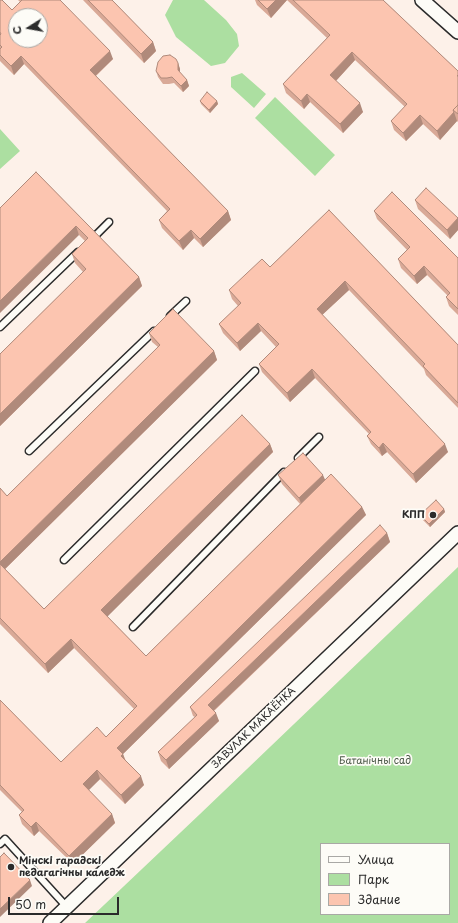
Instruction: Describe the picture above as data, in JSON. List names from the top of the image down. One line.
{"streets":{"street":["ЗАВУЛАК МАКАЁНКА"]},"parks":["Батанічны сад"],"places":["КПП","Мінскі гарадскі педагагічны каледж"],"legend":["Улица","Парк","Здание"],"scale_bar":"50 m","north":"left"}
